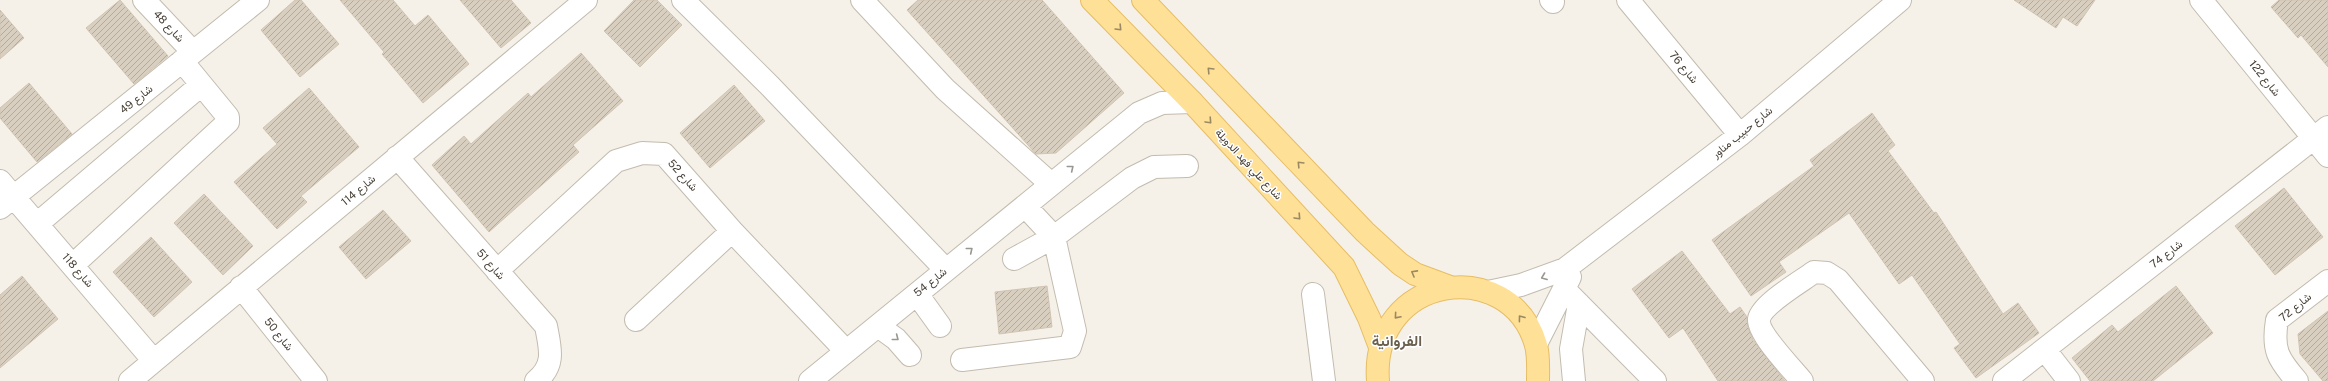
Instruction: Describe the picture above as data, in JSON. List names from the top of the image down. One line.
{"streets":{"main road":["شارع علي فهد الدويلة"],"street":["شارع 48","شارع 76","شارع 122","شارع 49","شارع حبيب مناور","شارع 52","شارع 114","شارع 74","شارع 51","شارع 118","شارع 54","شارع 72","شارع 50"]},"crossings":[["شارع 48","شارع 49"],["شارع 48","شارع 118"],["شارع 76","شارع حبيب مناور"],["شارع 122","شارع 74"],["شارع 49","شارع 118"],["شارع علي فهد الدويلة","شارع 54"],["شارع 52","شارع 51"],["شارع 52","شارع 54"],["شارع 114","شارع 51"],["شارع 114","شارع 118"],["شارع 114","شارع 50"]],"districts":["الفروانية"]}
